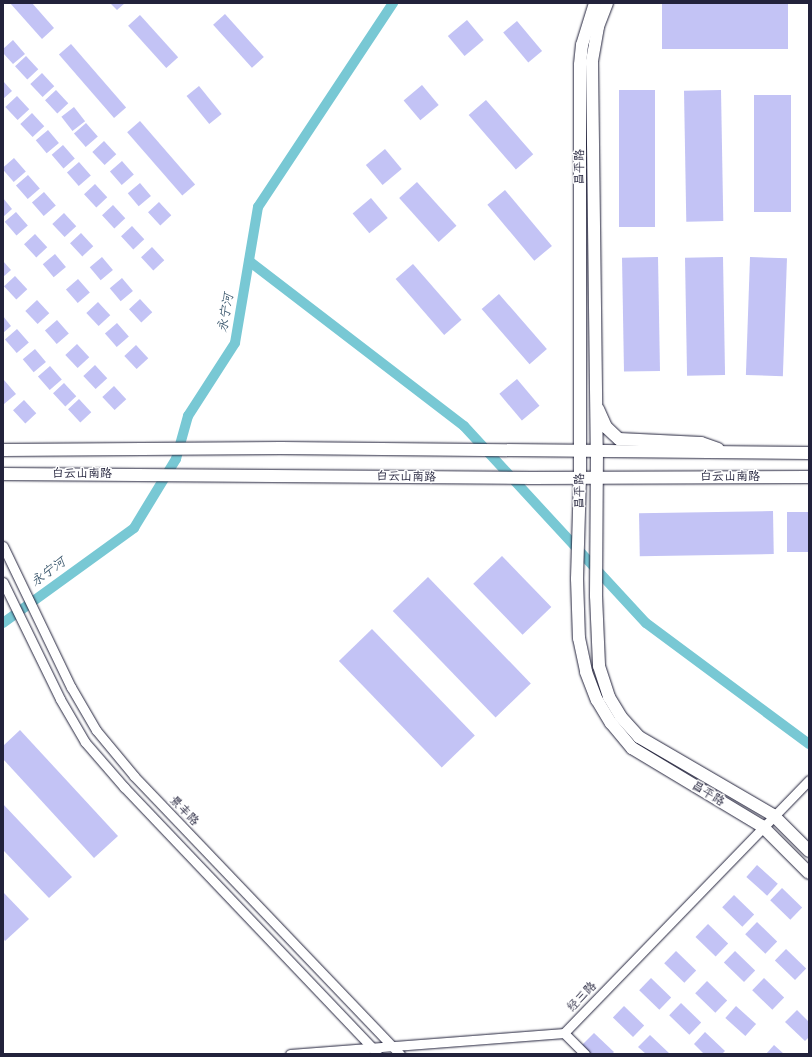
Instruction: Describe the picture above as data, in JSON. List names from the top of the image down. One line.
{"streets":{"main road":["昌平路","白云山南路"],"street":["景丰路","经三路"]},"crossings":[["昌平路","白云山南路"],["昌平路","经三路"]],"water":["永宁河"]}
